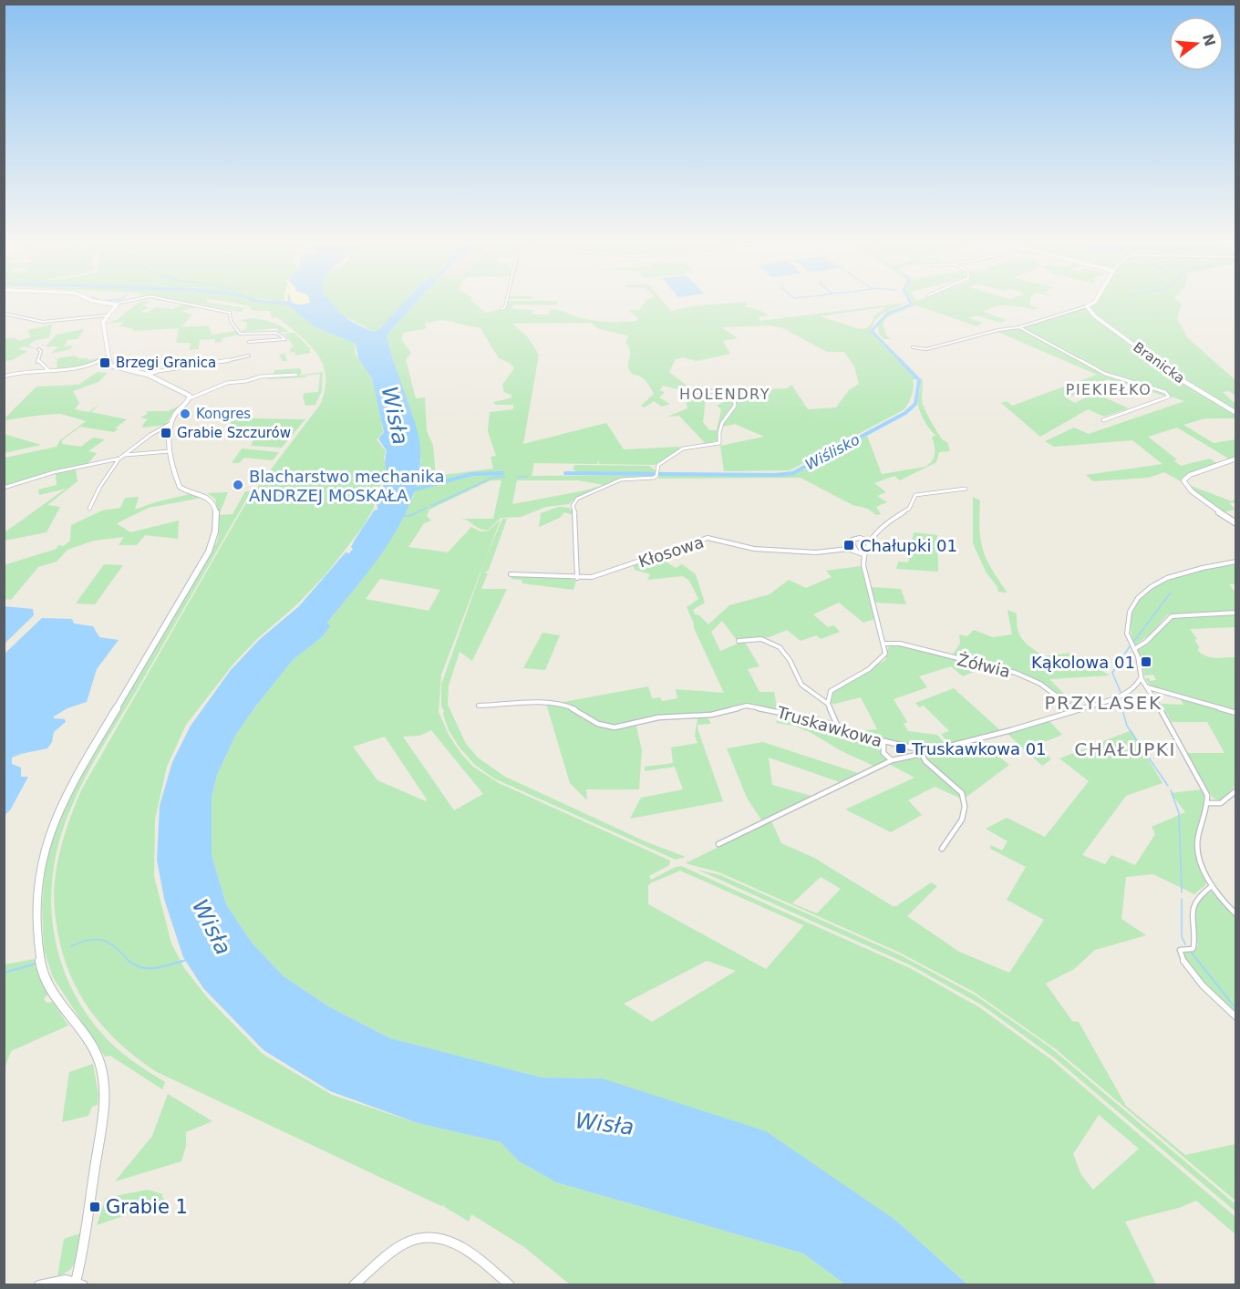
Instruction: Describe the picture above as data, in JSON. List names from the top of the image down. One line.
{"streets":{"street":["Branicka","Kłosowa","Żółwia","Truskawkowa"]},"crossings":[["Żółwia","Truskawkowa"]],"districts":["PIEKIEŁKO","HOLENDRY","PRZYLASEK","CHAŁUPKI"],"water":["Wisła","Wiślisko"],"places":{"transit":["Brzegi Granica","Grabie Szczurów","Chałupki 01","Kąkolowa 01","Truskawkowa 01","Grabie 1"],"other":["Kongres","Blacharstwo mechanika ANDRZEJ MOSKAŁA"]},"north":"right"}
